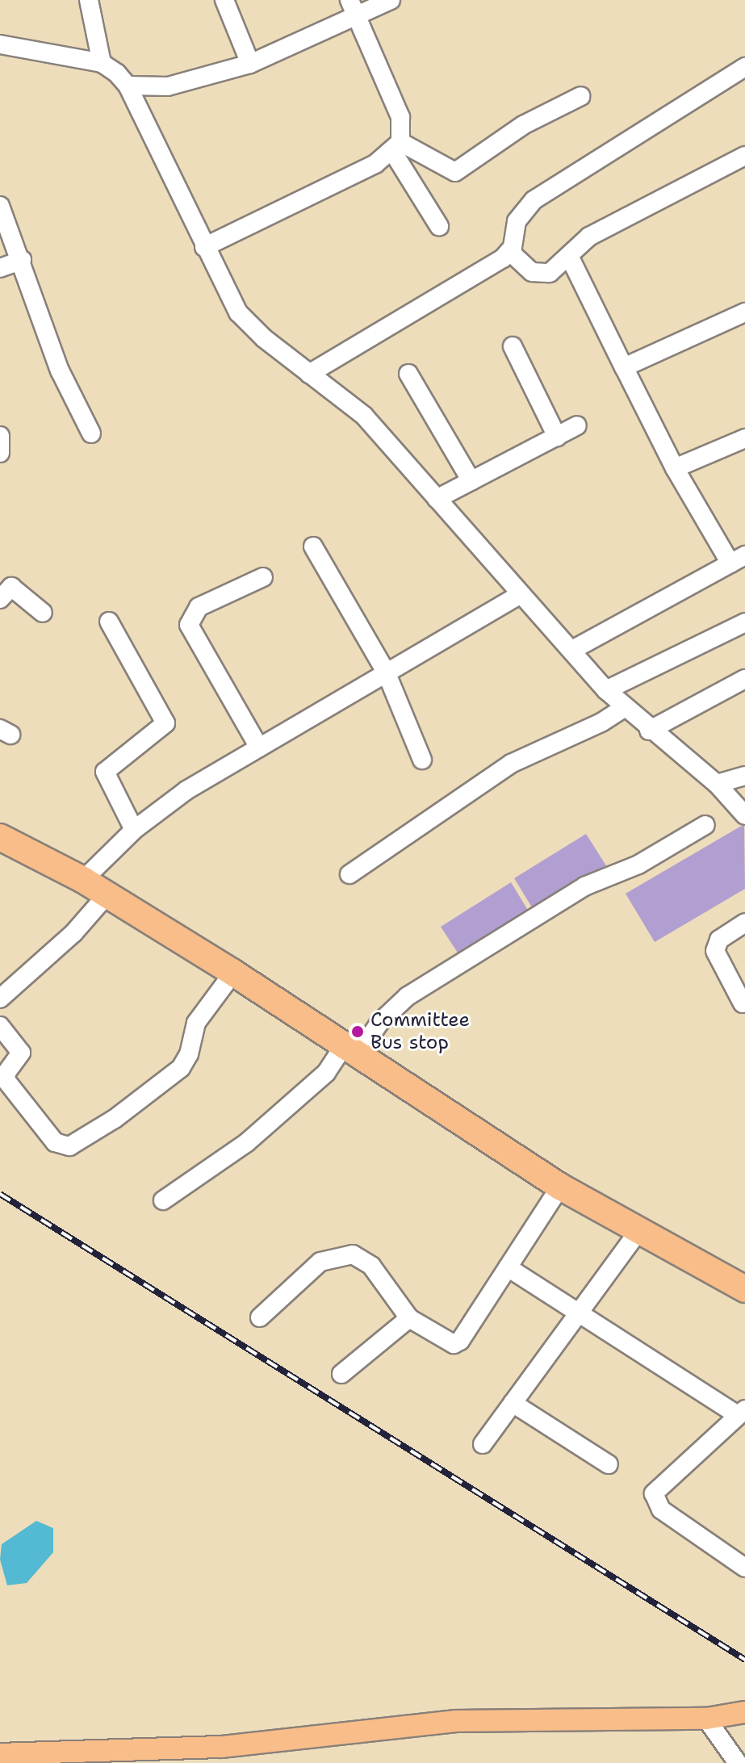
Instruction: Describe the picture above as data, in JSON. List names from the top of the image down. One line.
{"places":["Committee Bus stop"]}
